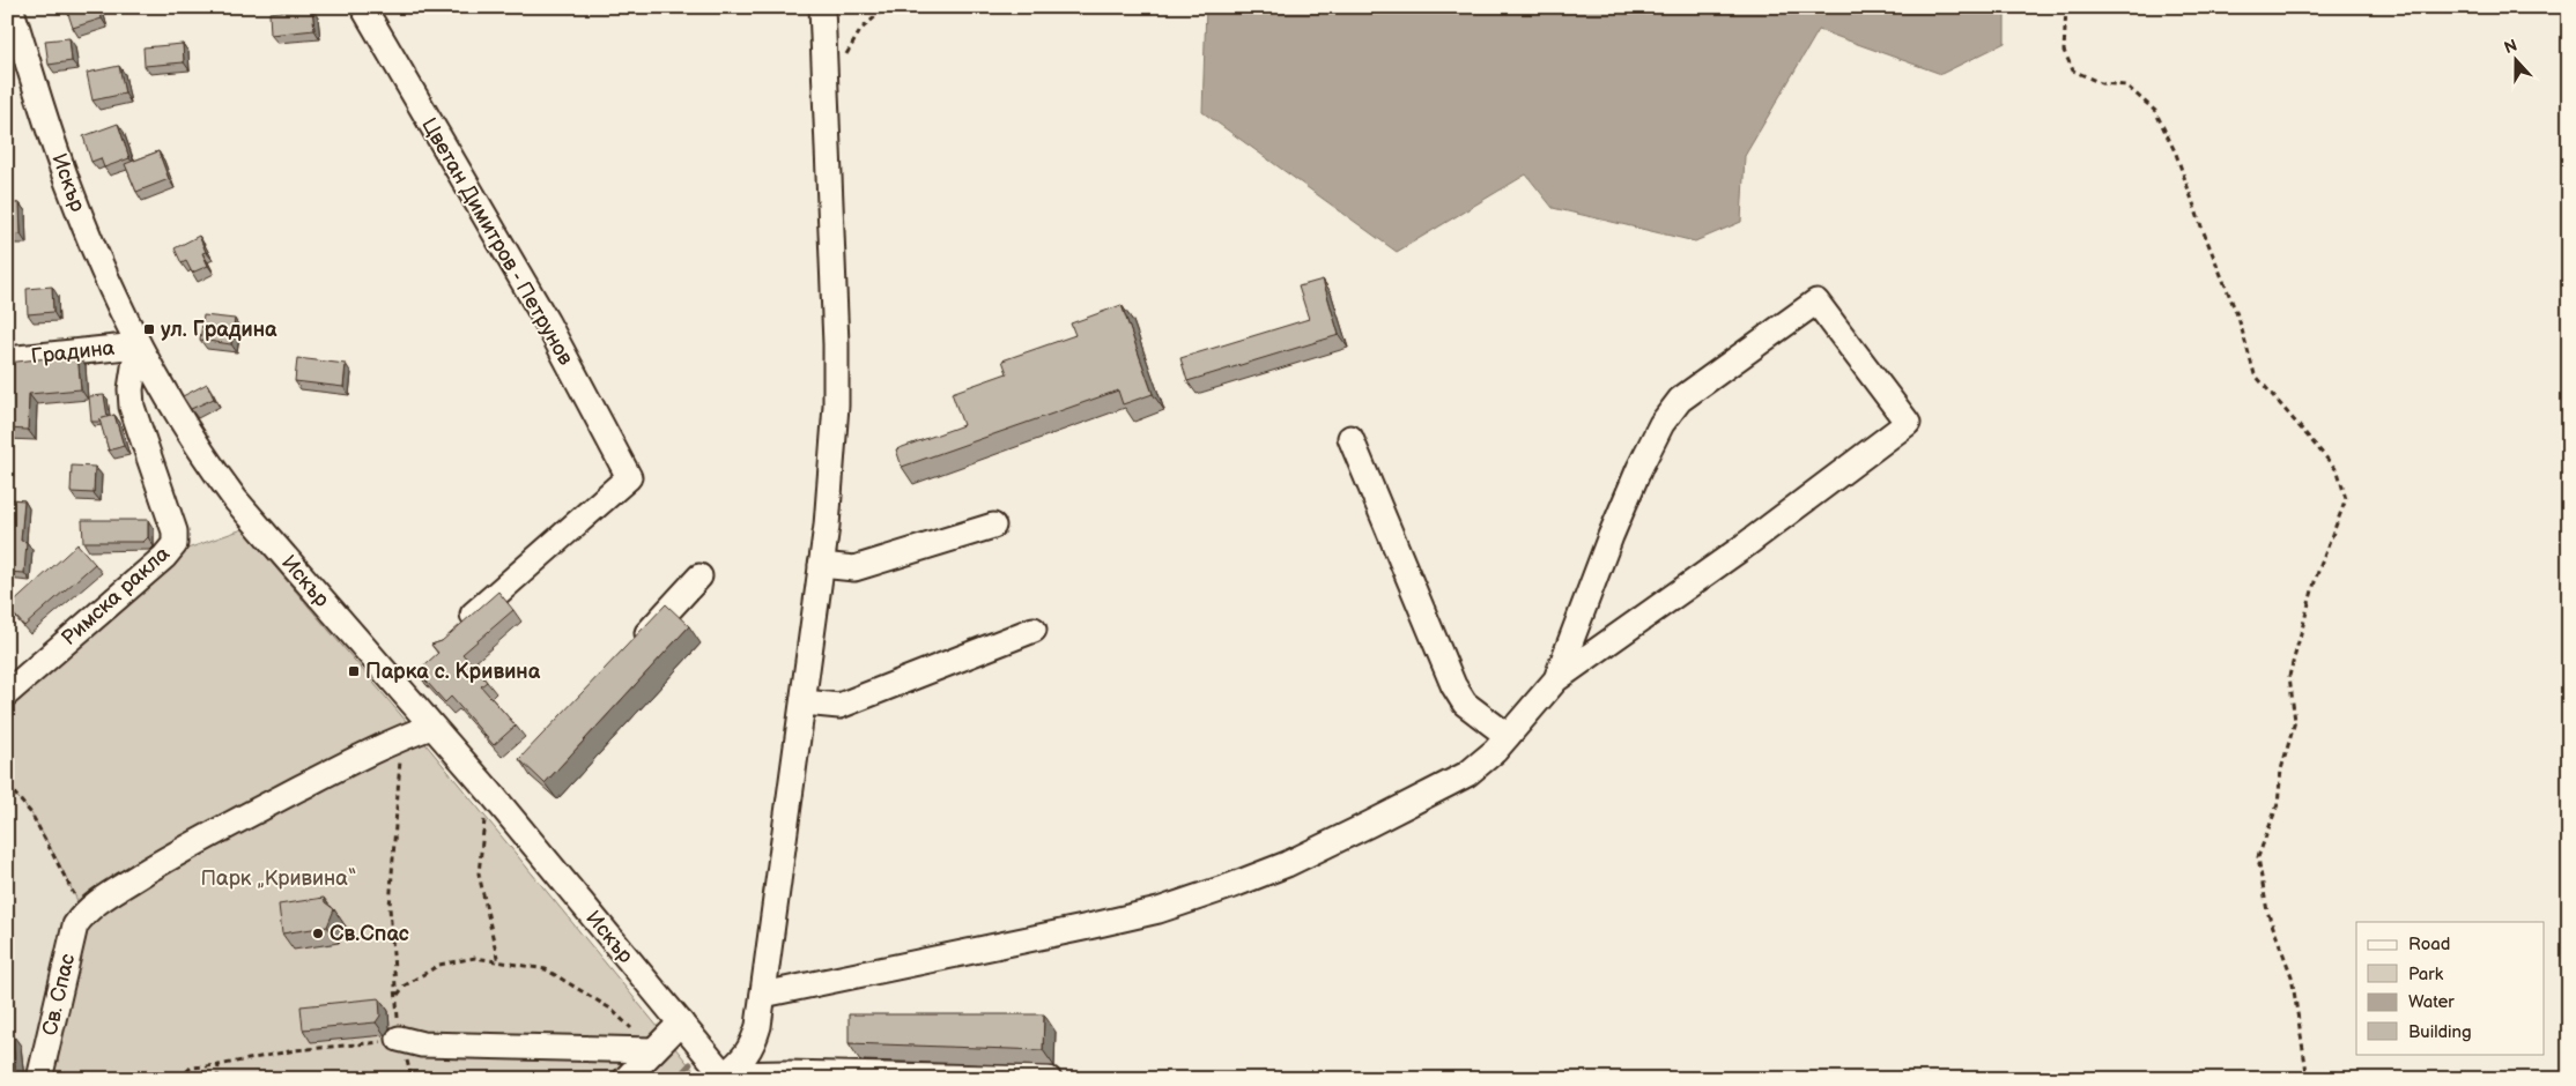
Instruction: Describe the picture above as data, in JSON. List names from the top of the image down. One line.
{"streets":{"street":["Искър","Цветан Димитров - Петрунов","Градина","Римска ракла","Св. Спас"]},"crossings":[["Искър","Градина"],["Искър","Римска ракла"],["Градина","Римска ракла"]],"parks":["Парк „Кривина“"],"places":{"transit":["ул. Градина","Парка с. Кривина"],"other":["Св.Спас"]},"legend":["Road","Park","Water","Building"],"north":"top"}
